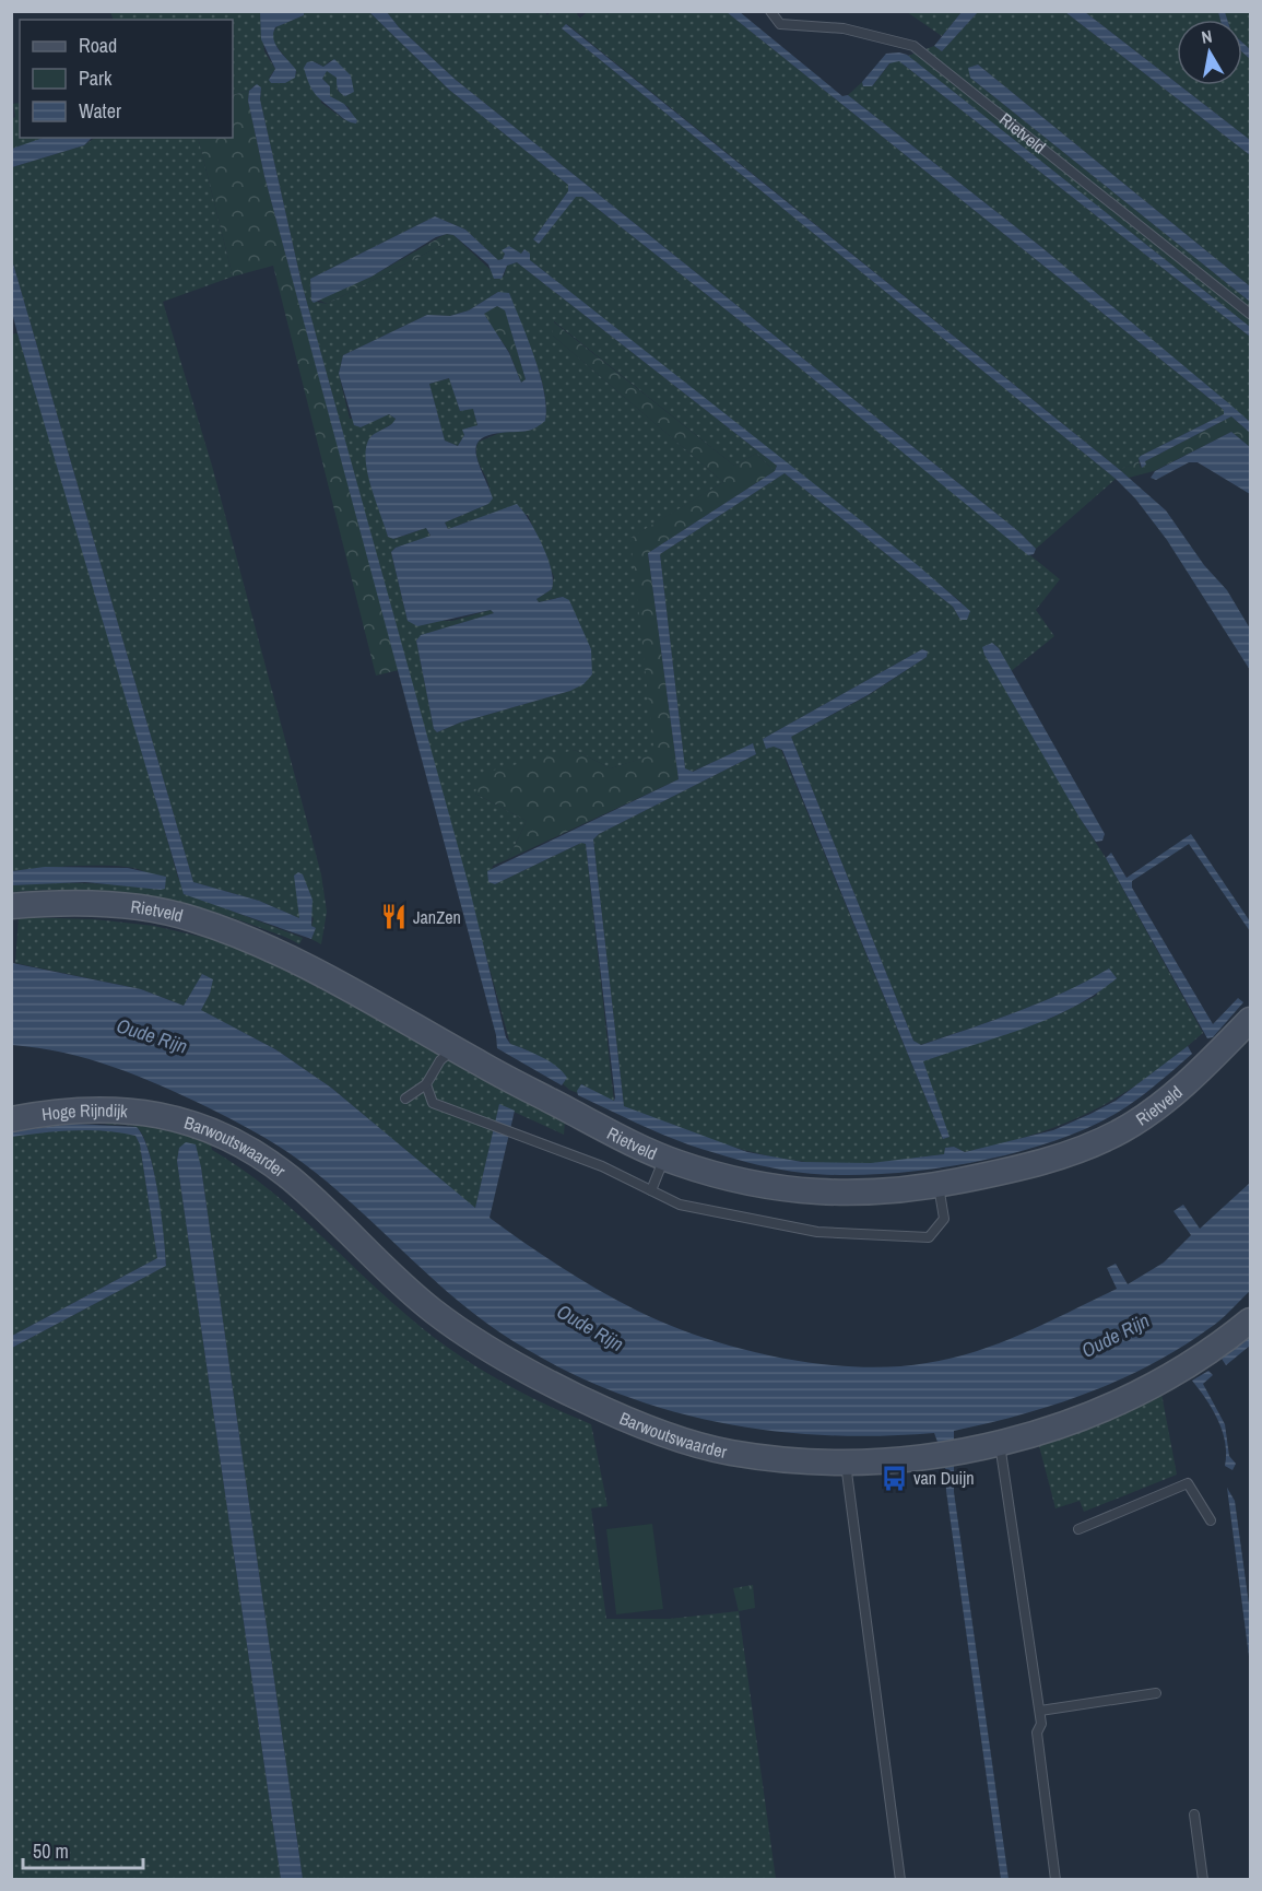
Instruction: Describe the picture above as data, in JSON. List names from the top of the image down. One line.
{"streets":{"street":["Rietveld","Hoge Rijndijk","Barwoutswaarder"]},"crossings":[["Hoge Rijndijk","Barwoutswaarder"]],"water":["Oude Rijn"],"places":{"restaurant":["JanZen"],"bus stop":["van Duijn"]},"legend":["Road","Park","Water"],"scale_bar":"50 m","north":"top"}
